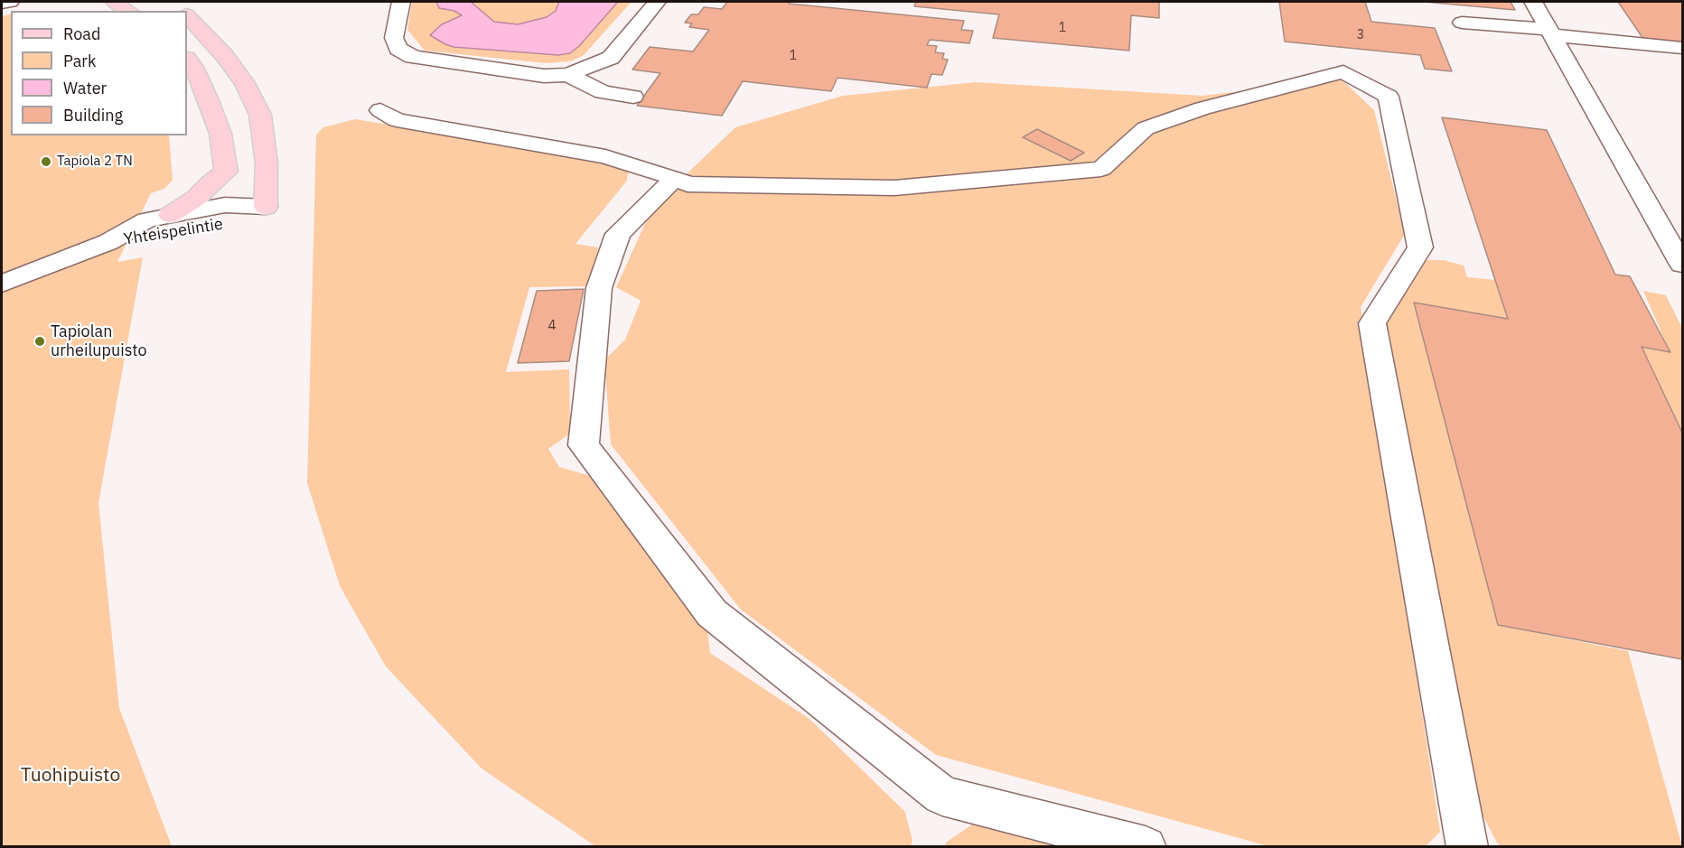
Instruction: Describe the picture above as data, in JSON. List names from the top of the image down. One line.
{"streets":{"street":["Yhteispelintie"]},"parks":["Tuohipuisto"],"places":["Tapiola 2 TN","Tapiolan urheilupuisto"],"house_numbers":["1","3","1","4"],"legend":["Road","Park","Water","Building"]}
